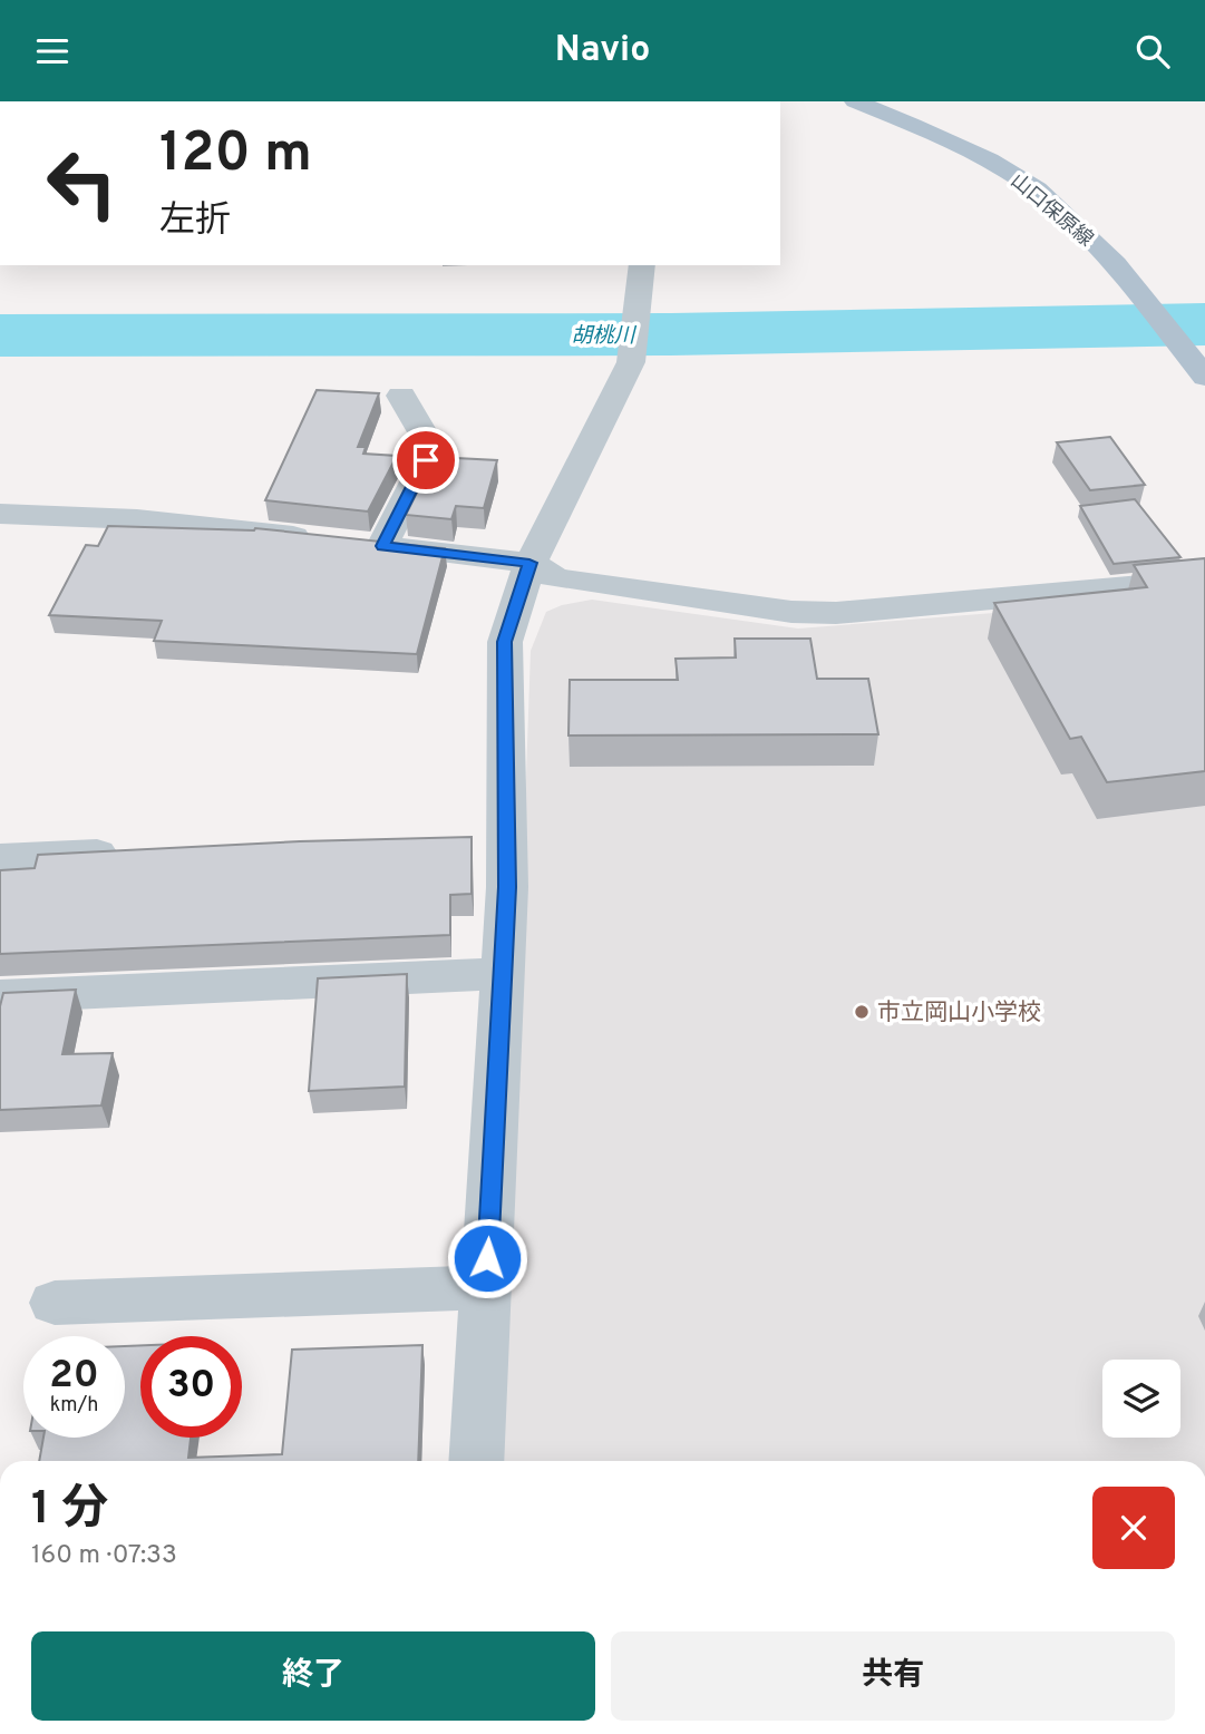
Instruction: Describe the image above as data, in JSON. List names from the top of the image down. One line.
{"streets":{"main road":["山口保原線"]},"water":["胡桃川"],"places":["市立岡山小学校"],"page":{"header":"Navio","turn":["120 m","左折"],"speed":"20 km/h","limit":"30","heading":["1 分","160 m · 07:33"],"buttons":["終了","共有"]}}
